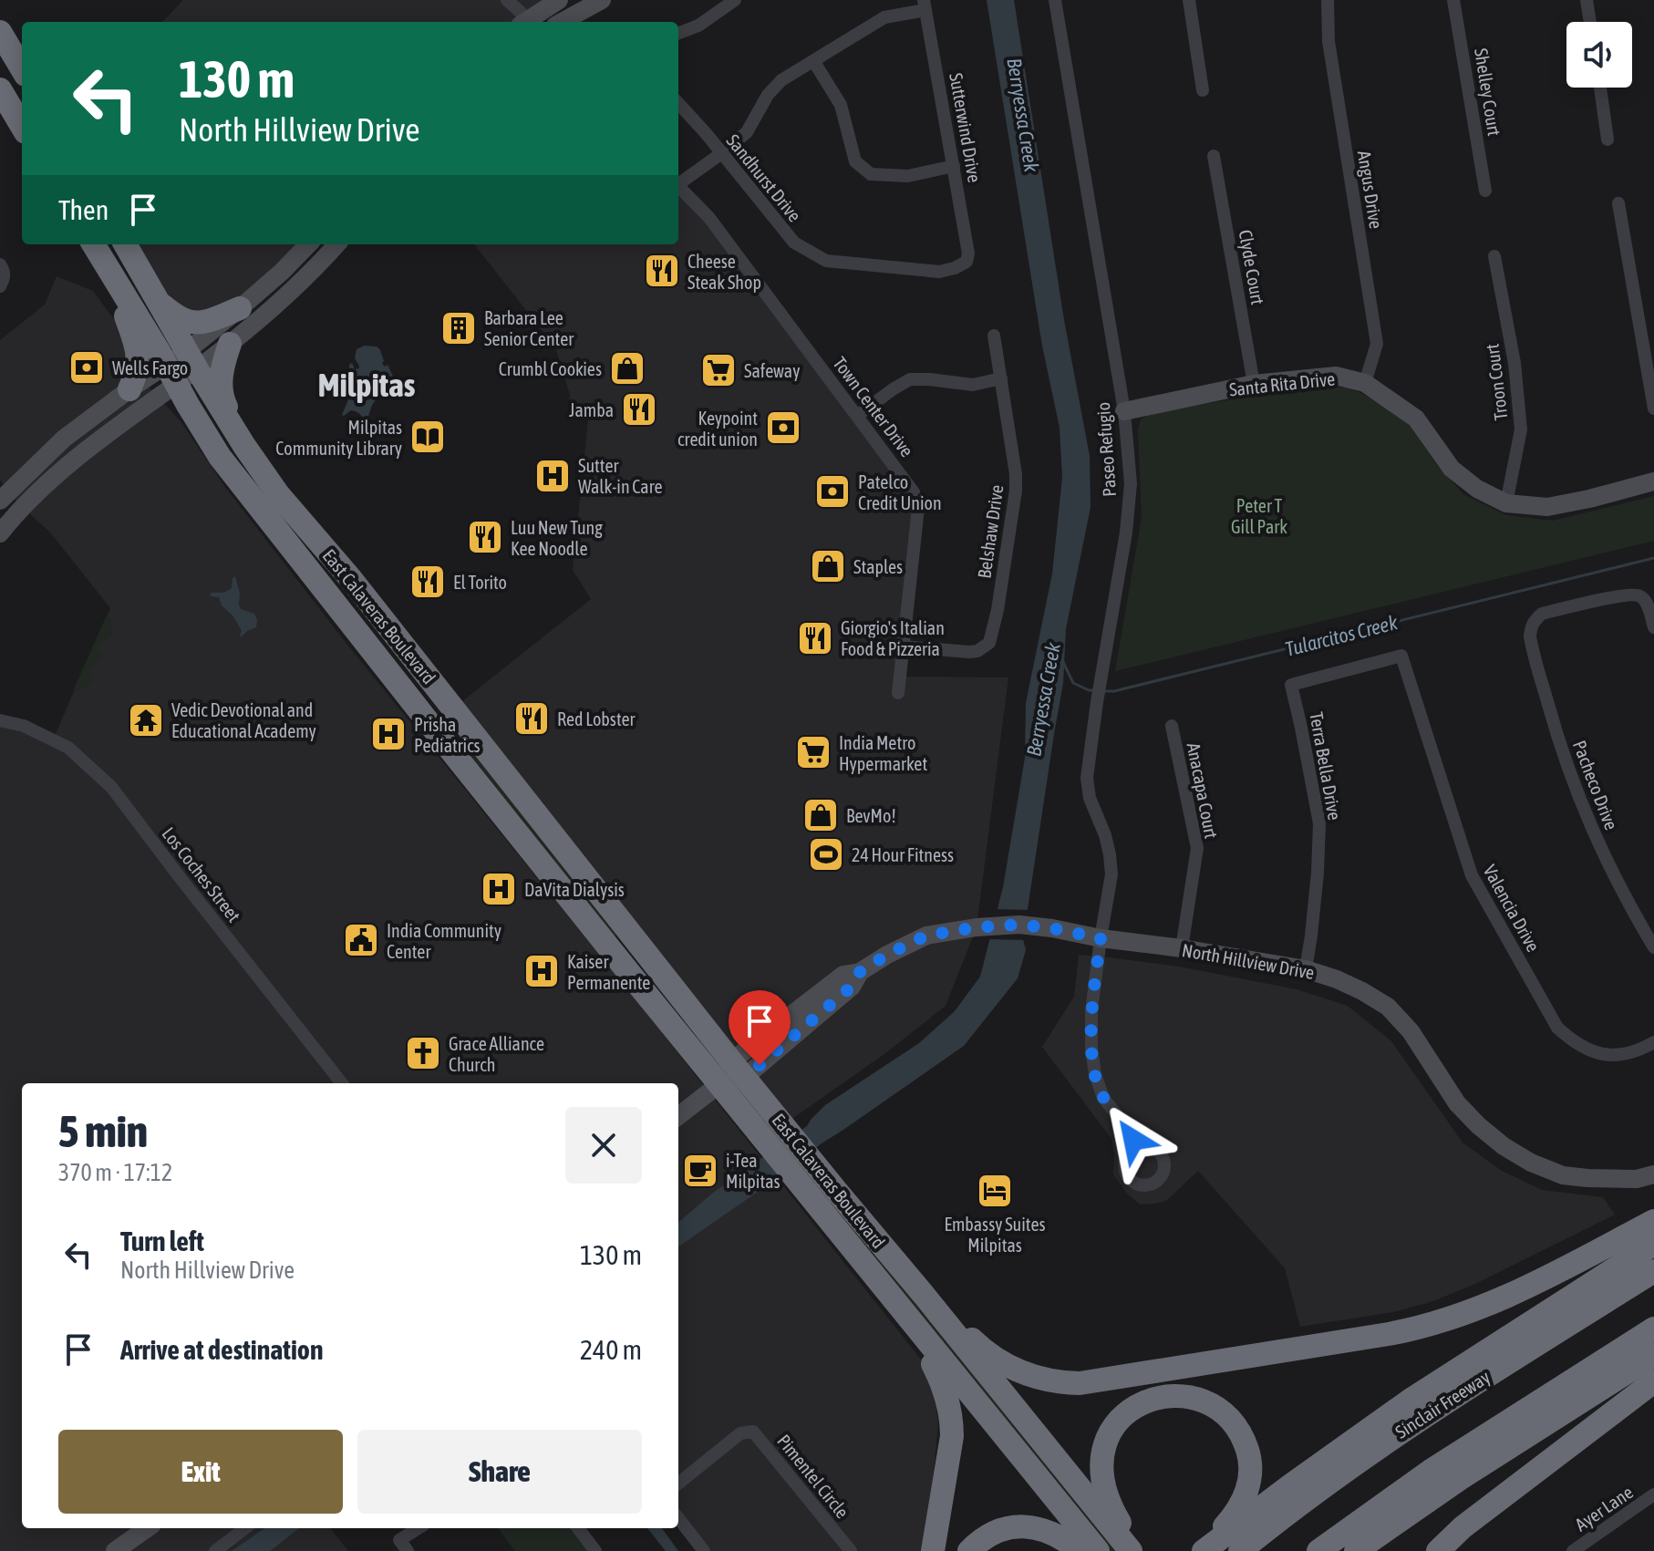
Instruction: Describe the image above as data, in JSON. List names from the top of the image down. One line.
{"streets":{"highway":["East Calaveras Boulevard","Sinclair Freeway"],"street":["Shelley Court","Sutterwind Drive","Sandhurst Drive","Angus Drive","Clyde Court","Troon Court","Santa Rita Drive","Town Center Drive","Paseo Refugio","Belshaw Drive","Terra Bella Drive","Pacheco Drive","Anacapa Court","Los Coches Street","Valencia Drive","North Hillview Drive","Pimentel Circle","Ayer Lane"]},"crossings":[["Sutterwind Drive","Sandhurst Drive"],["Angus Drive","Santa Rita Drive"],["Clyde Court","Santa Rita Drive"],["Troon Court","Santa Rita Drive"],["Santa Rita Drive","Paseo Refugio"],["Town Center Drive","Belshaw Drive"],["Paseo Refugio","North Hillview Drive"],["East Calaveras Boulevard","North Hillview Drive"],["Terra Bella Drive","Valencia Drive"],["Terra Bella Drive","North Hillview Drive"],["Anacapa Court","North Hillview Drive"]],"districts":["Milpitas"],"water":["Berryessa Creek","Tularcitos Creek"],"parks":["Peter T Gill Park"],"places":{"restaurant":["Cheese Steak Shop","Jamba","Luu New Tung Kee Noodle","El Torito","Giorgio's Italian Food & Pizzeria","Red Lobster"],"building":["Barbara Lee Senior Center"],"bank":["Wells Fargo","Keypoint credit union","Patelco Credit Union"],"shop":["Crumbl Cookies","Staples","BevMo!"],"supermarket":["Safeway","India Metro Hypermarket"],"library":["Milpitas Community Library"],"hospital":["Sutter Walk-in Care","Prisha Pediatrics","DaVita Dialysis","Kaiser Permanente"],"temple":["Vedic Devotional and Educational Academy"],"sports":["24 Hour Fitness"],"public building":["India Community Center"],"church":["Grace Alliance Church"],"cafe":["i-Tea Milpitas"],"hotel":["Embassy Suites Milpitas"]},"page":{"turn":["130 m","North Hillview Drive"],"then":"Then","heading":["5 min","370 m · 17:12"],"list":[{"name":"Turn left","note":"North Hillview Drive","value":"130 m"},{"name":"Arrive at destination","value":"240 m"}],"buttons":["Exit","Share"]}}
